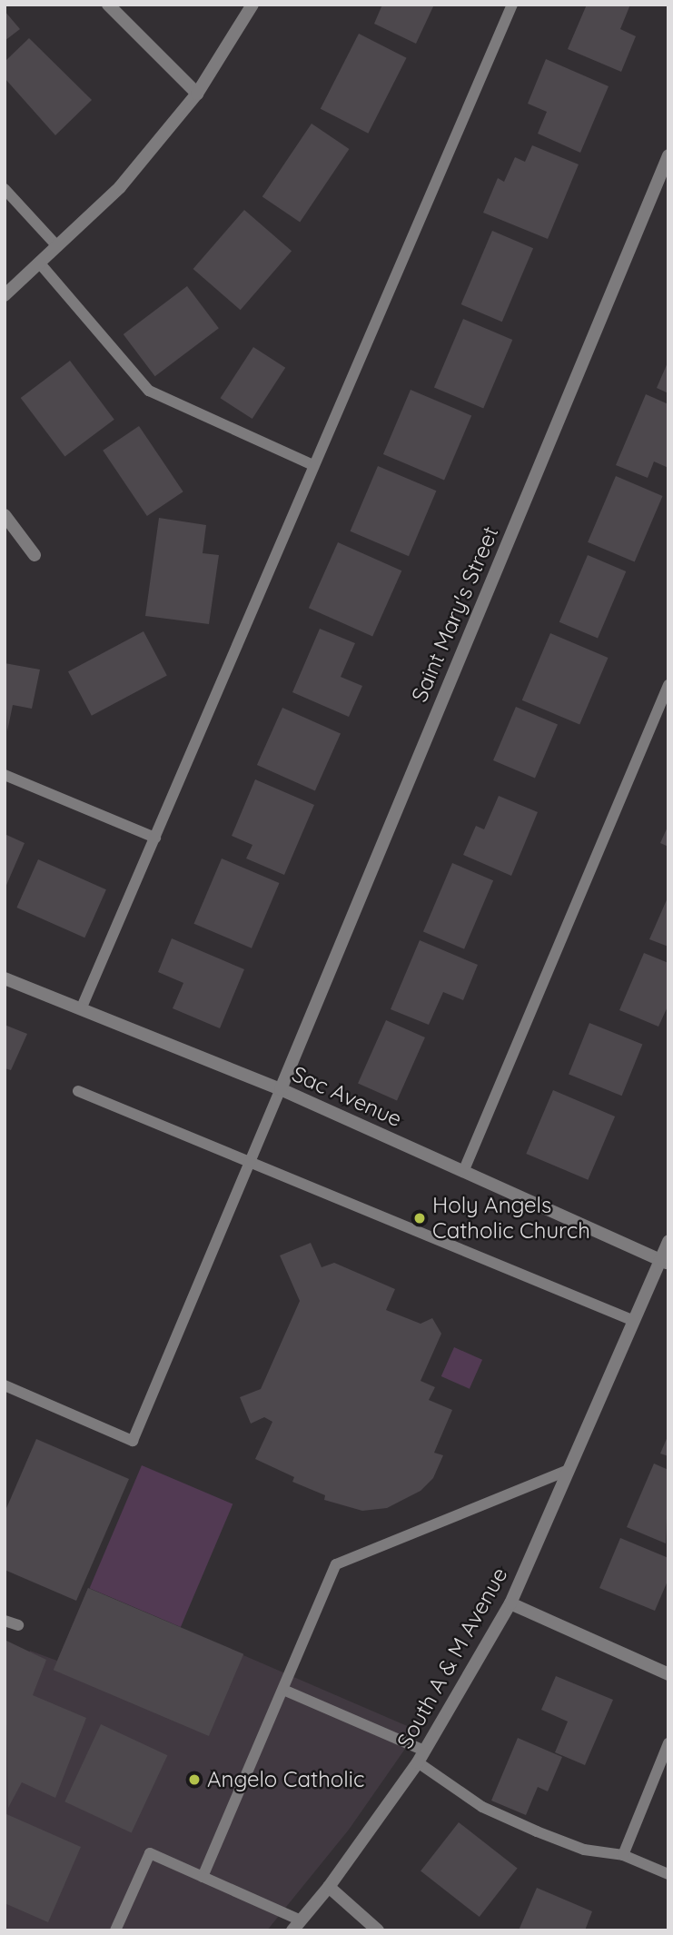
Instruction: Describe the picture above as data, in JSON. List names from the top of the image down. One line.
{"streets":{"street":["Saint Mary's Street","Sac Avenue","South A & M Avenue"]},"crossings":[["Saint Mary's Street","Sac Avenue"],["Sac Avenue","South A & M Avenue"]],"places":["Holy Angels Catholic Church","Angelo Catholic"]}
